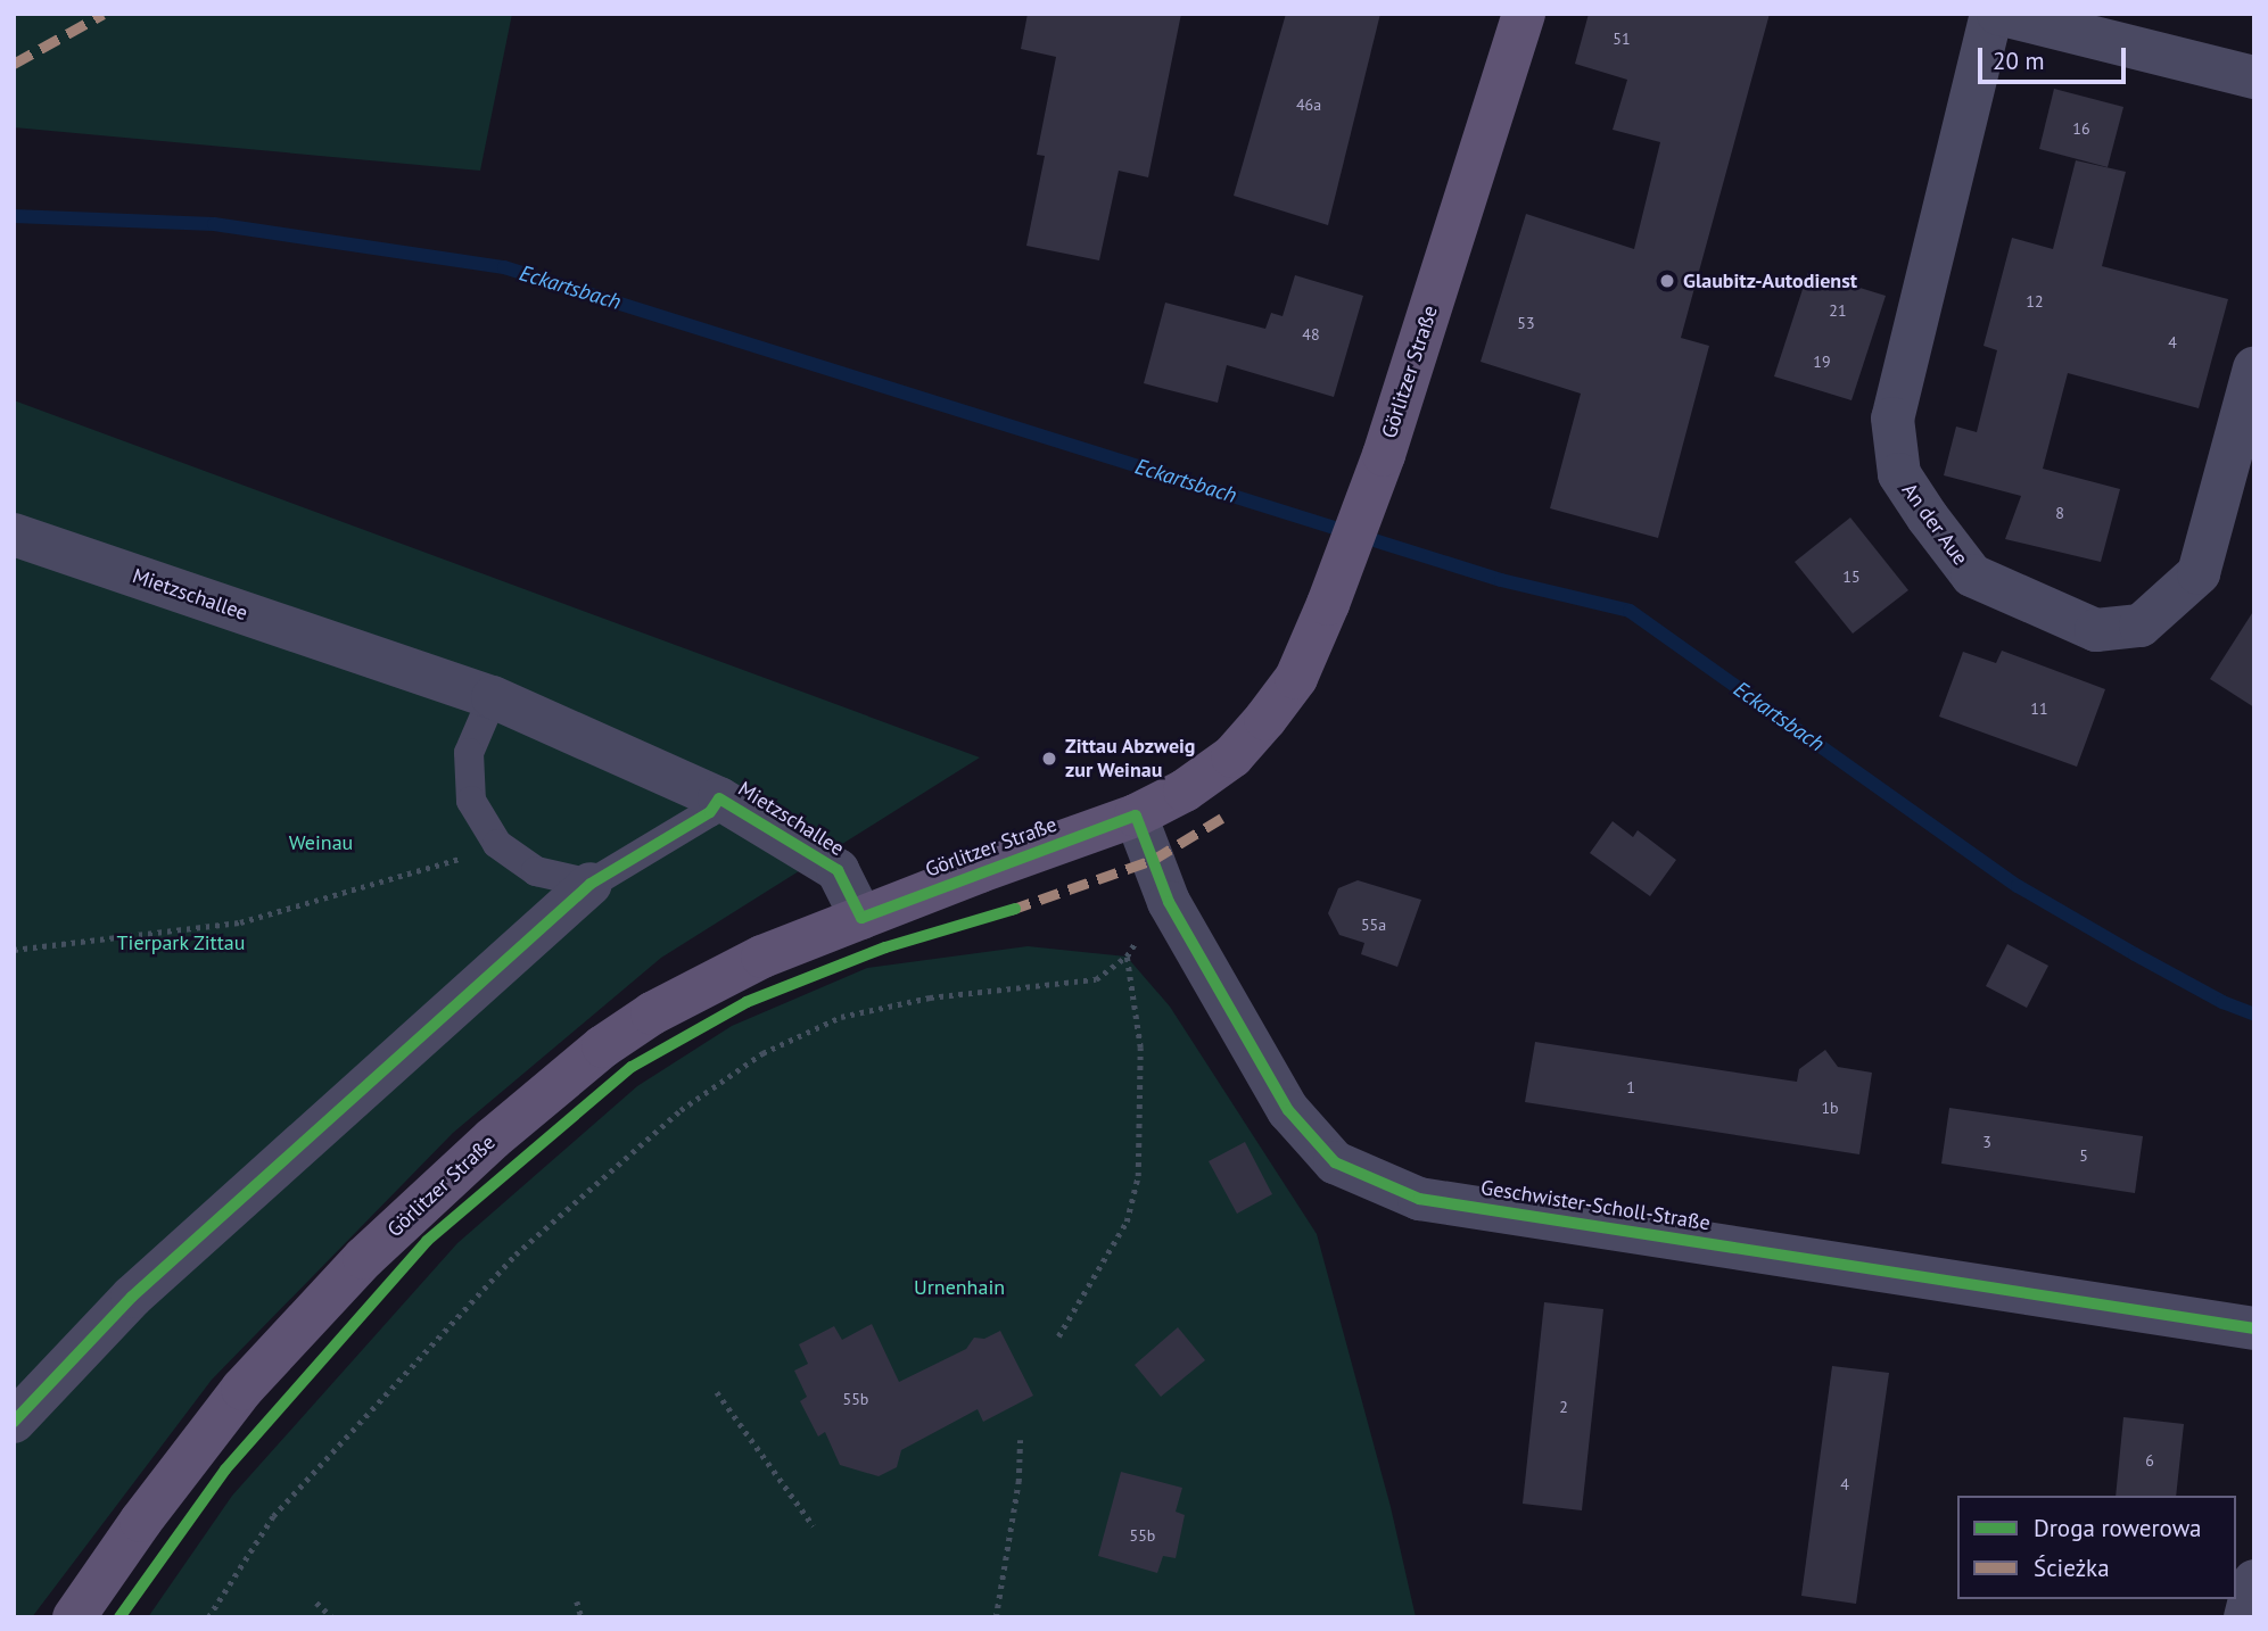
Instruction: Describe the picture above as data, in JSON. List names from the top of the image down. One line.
{"streets":{"main road":["Görlitzer Straße"],"street":["An der Aue","Mietzschallee","Geschwister-Scholl-Straße"]},"crossings":[["Görlitzer Straße","Mietzschallee"],["Görlitzer Straße","Geschwister-Scholl-Straße"]],"water":["Eckartsbach"],"parks":["Weinau","Tierpark Zittau","Urnenhain"],"places":["Glaubitz-Autodienst","Zittau Abzweig zur Weinau"],"house_numbers":["51","46a","16","12","21","53","48","4","19","8","15","11","55a","1","1b","3","5","55b","2","6","4","55b"],"legend":["Droga rowerowa","Ścieżka"],"scale_bar":"20 m"}
